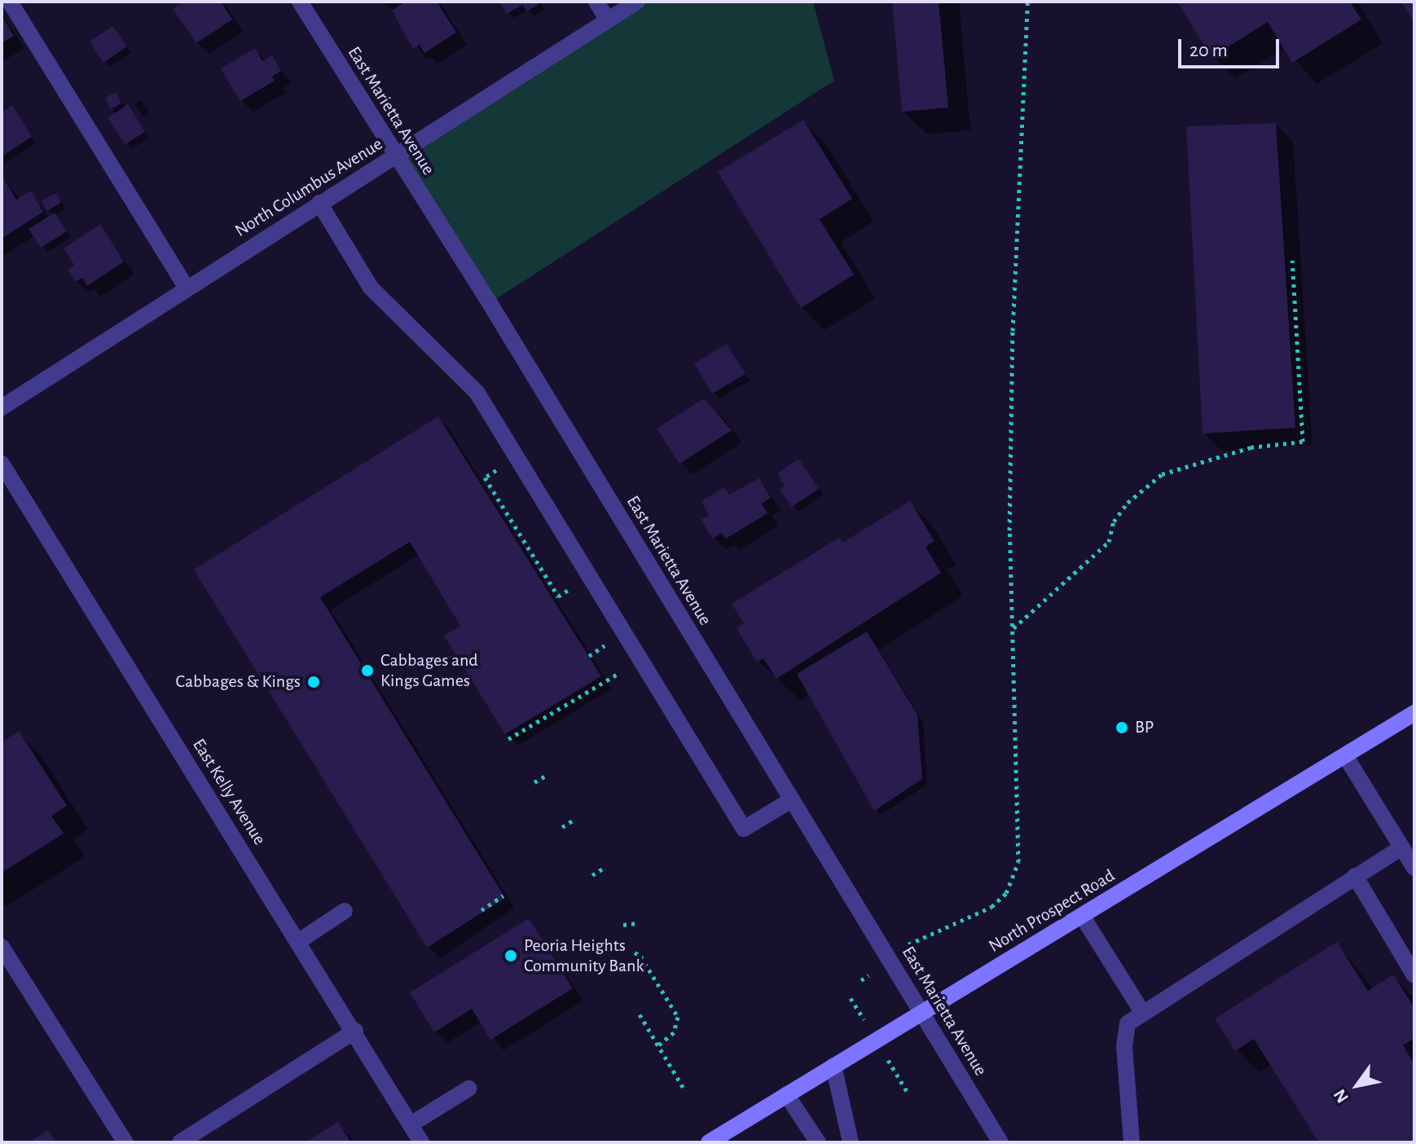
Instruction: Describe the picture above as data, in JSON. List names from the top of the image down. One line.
{"streets":{"main road":["North Prospect Road"],"street":["East Marietta Avenue","North Columbus Avenue","East Kelly Avenue"]},"crossings":[["East Marietta Avenue","North Columbus Avenue"],["East Marietta Avenue","North Prospect Road"]],"places":["Cabbages and Kings Games","Cabbages & Kings","BP","Peoria Heights Community Bank"],"scale_bar":"20 m","north":"bottom left"}
